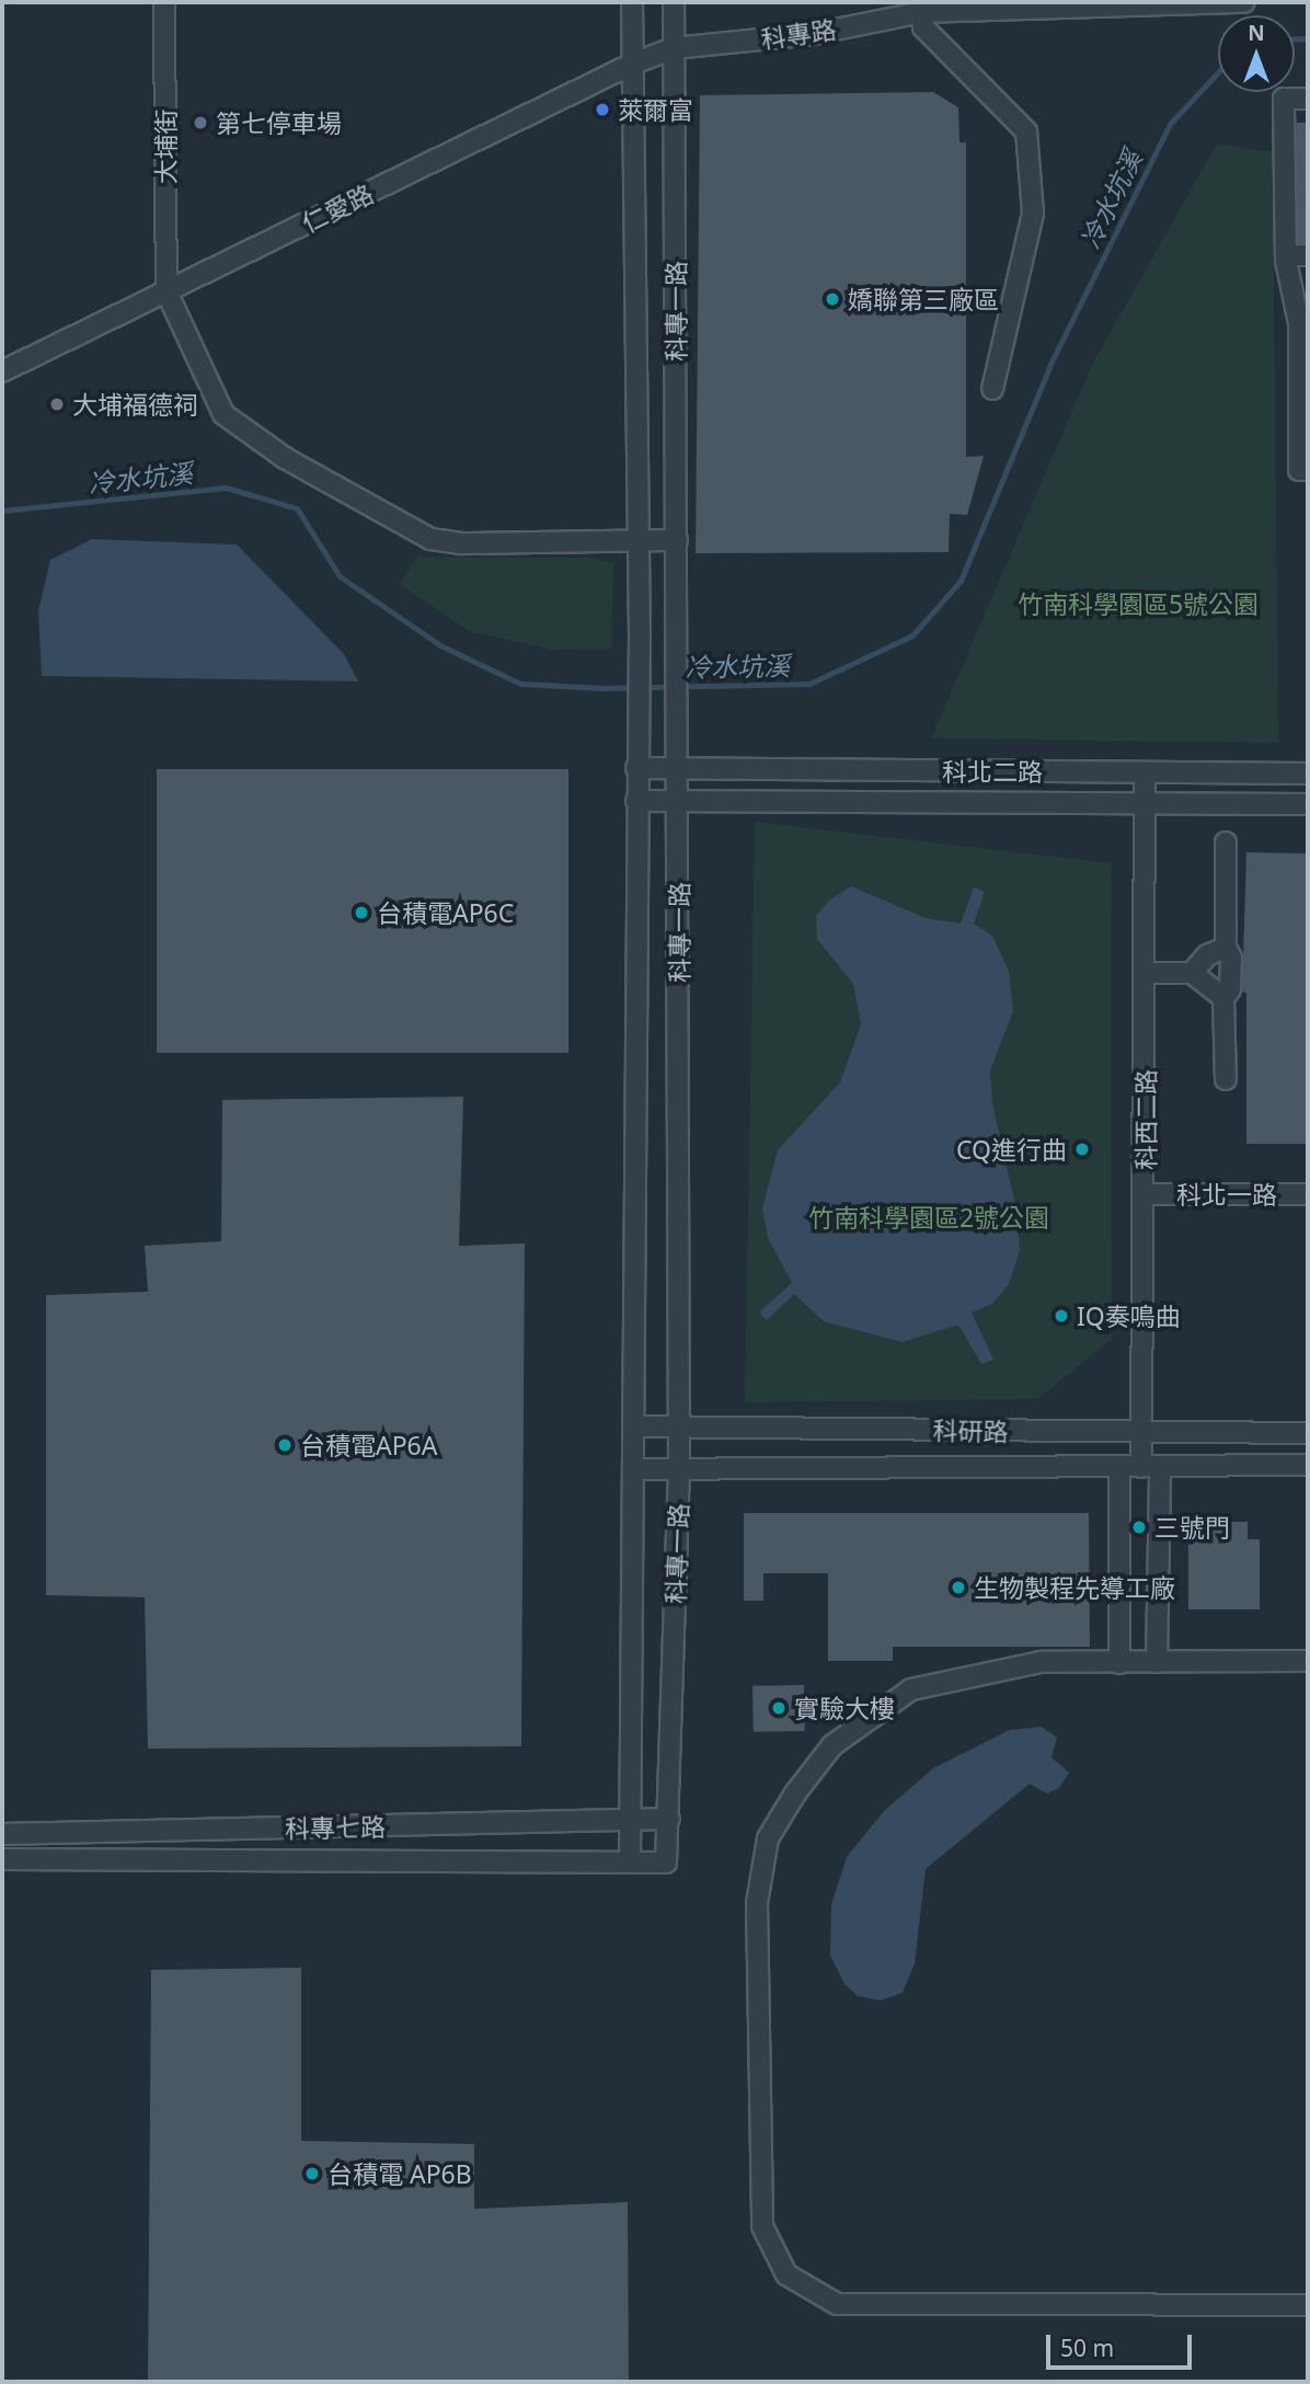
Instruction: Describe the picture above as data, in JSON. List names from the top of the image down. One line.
{"streets":{"street":["科專路","大埔街","仁愛路","科專一路","科北二路","科西二路","科北一路","科研路","科專七路"]},"crossings":[["科專路","仁愛路"],["科專路","科專一路"],["大埔街","仁愛路"],["仁愛路","科專一路"],["科專一路","科北二路"],["科專一路","科研路"],["科專一路","科專七路"],["科北二路","科西二路"],["科西二路","科北一路"],["科西二路","科研路"]],"water":["冷水坑溪"],"parks":["竹南科學園區5號公園","竹南科學園區2號公園"],"places":["萊爾富","第七停車場","嬌聯第三廠區","大埔福德祠","台積電AP6C","CQ進行曲","IQ奏鳴曲","台積電AP6A","三號門","生物製程先導工廠","實驗大樓","台積電 AP6B"],"scale_bar":"50 m","north":"top"}
